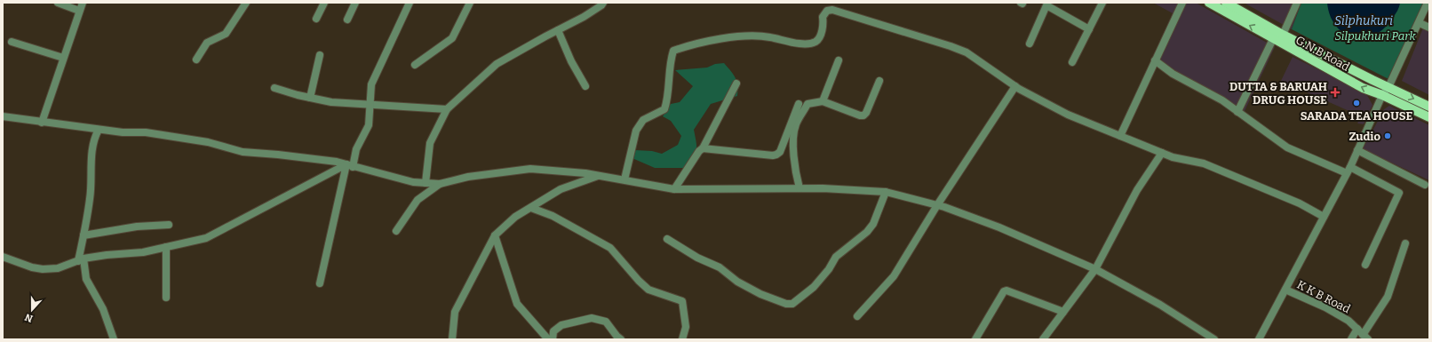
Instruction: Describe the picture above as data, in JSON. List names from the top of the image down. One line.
{"streets":{"main road":["G.N.B Road"],"street":["K K B Road"]},"water":["Silphukuri"],"parks":["Silpukhuri Park"],"places":{"health":["DUTTA & BARUAH DRUG HOUSE"],"other":["SARADA TEA HOUSE","Zudio"]},"north":"bottom"}
